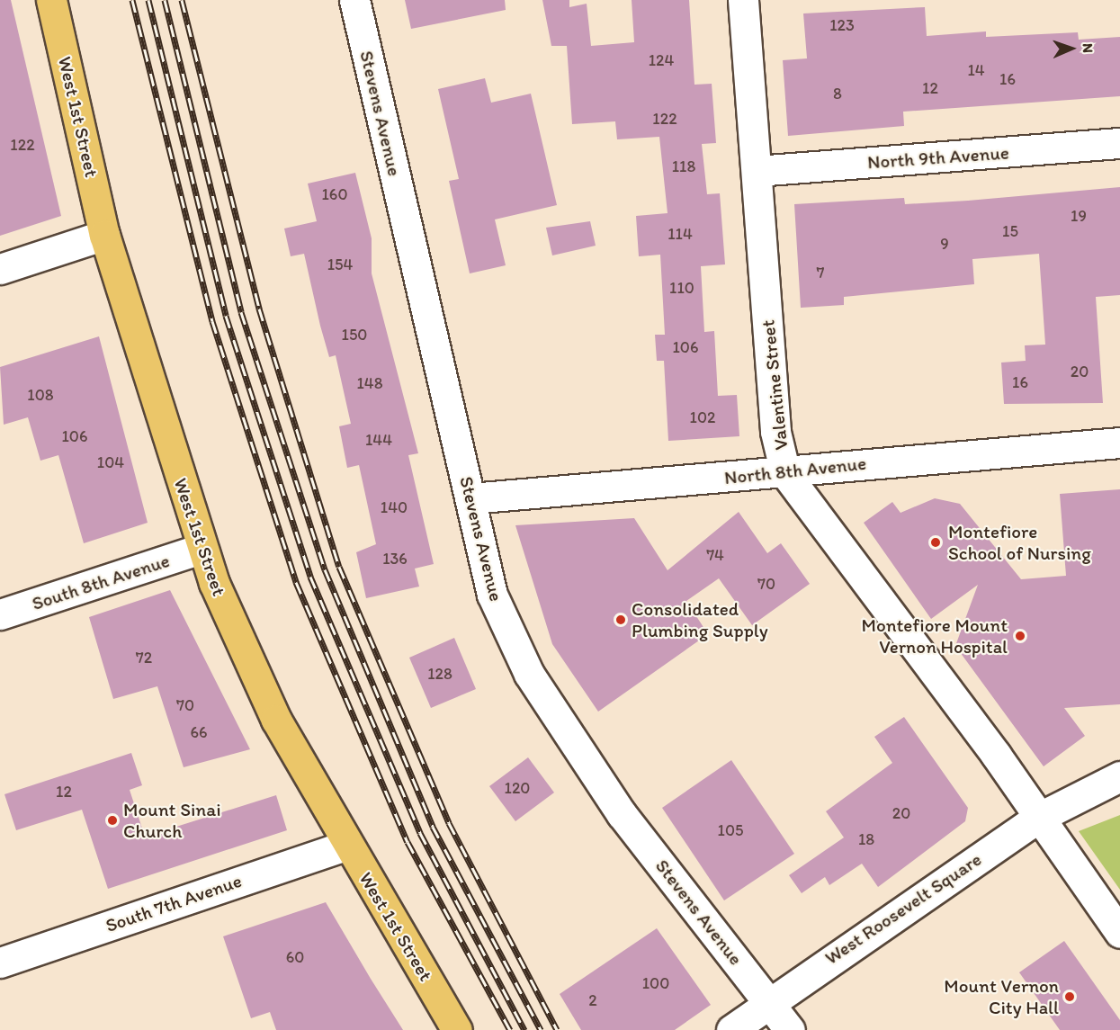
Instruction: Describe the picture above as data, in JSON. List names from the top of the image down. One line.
{"streets":{"main road":["West 1st Street"],"street":["Stevens Avenue","North 9th Avenue","Valentine Street","North 8th Avenue","South 8th Avenue","South 7th Avenue","West Roosevelt Square"]},"crossings":[["Stevens Avenue","North 8th Avenue"],["Stevens Avenue","West Roosevelt Square"],["West 1st Street","South 8th Avenue"],["West 1st Street","South 7th Avenue"],["North 9th Avenue","Valentine Street"],["Valentine Street","North 8th Avenue"],["Valentine Street","West Roosevelt Square"]],"places":["Montefiore School of Nursing","Consolidated Plumbing Supply","Montefiore Mount Vernon Hospital","Mount Sinai Church","Mount Vernon City Hall"],"house_numbers":["123","124","14","16","12","8","122","122","118","160","19","15","114","9","154","7","110","150","106","20","16","148","108","102","106","144","104","140","74","136","70","72","128","70","66","120","12","20","105","18","60","100","2"],"north":"right"}
